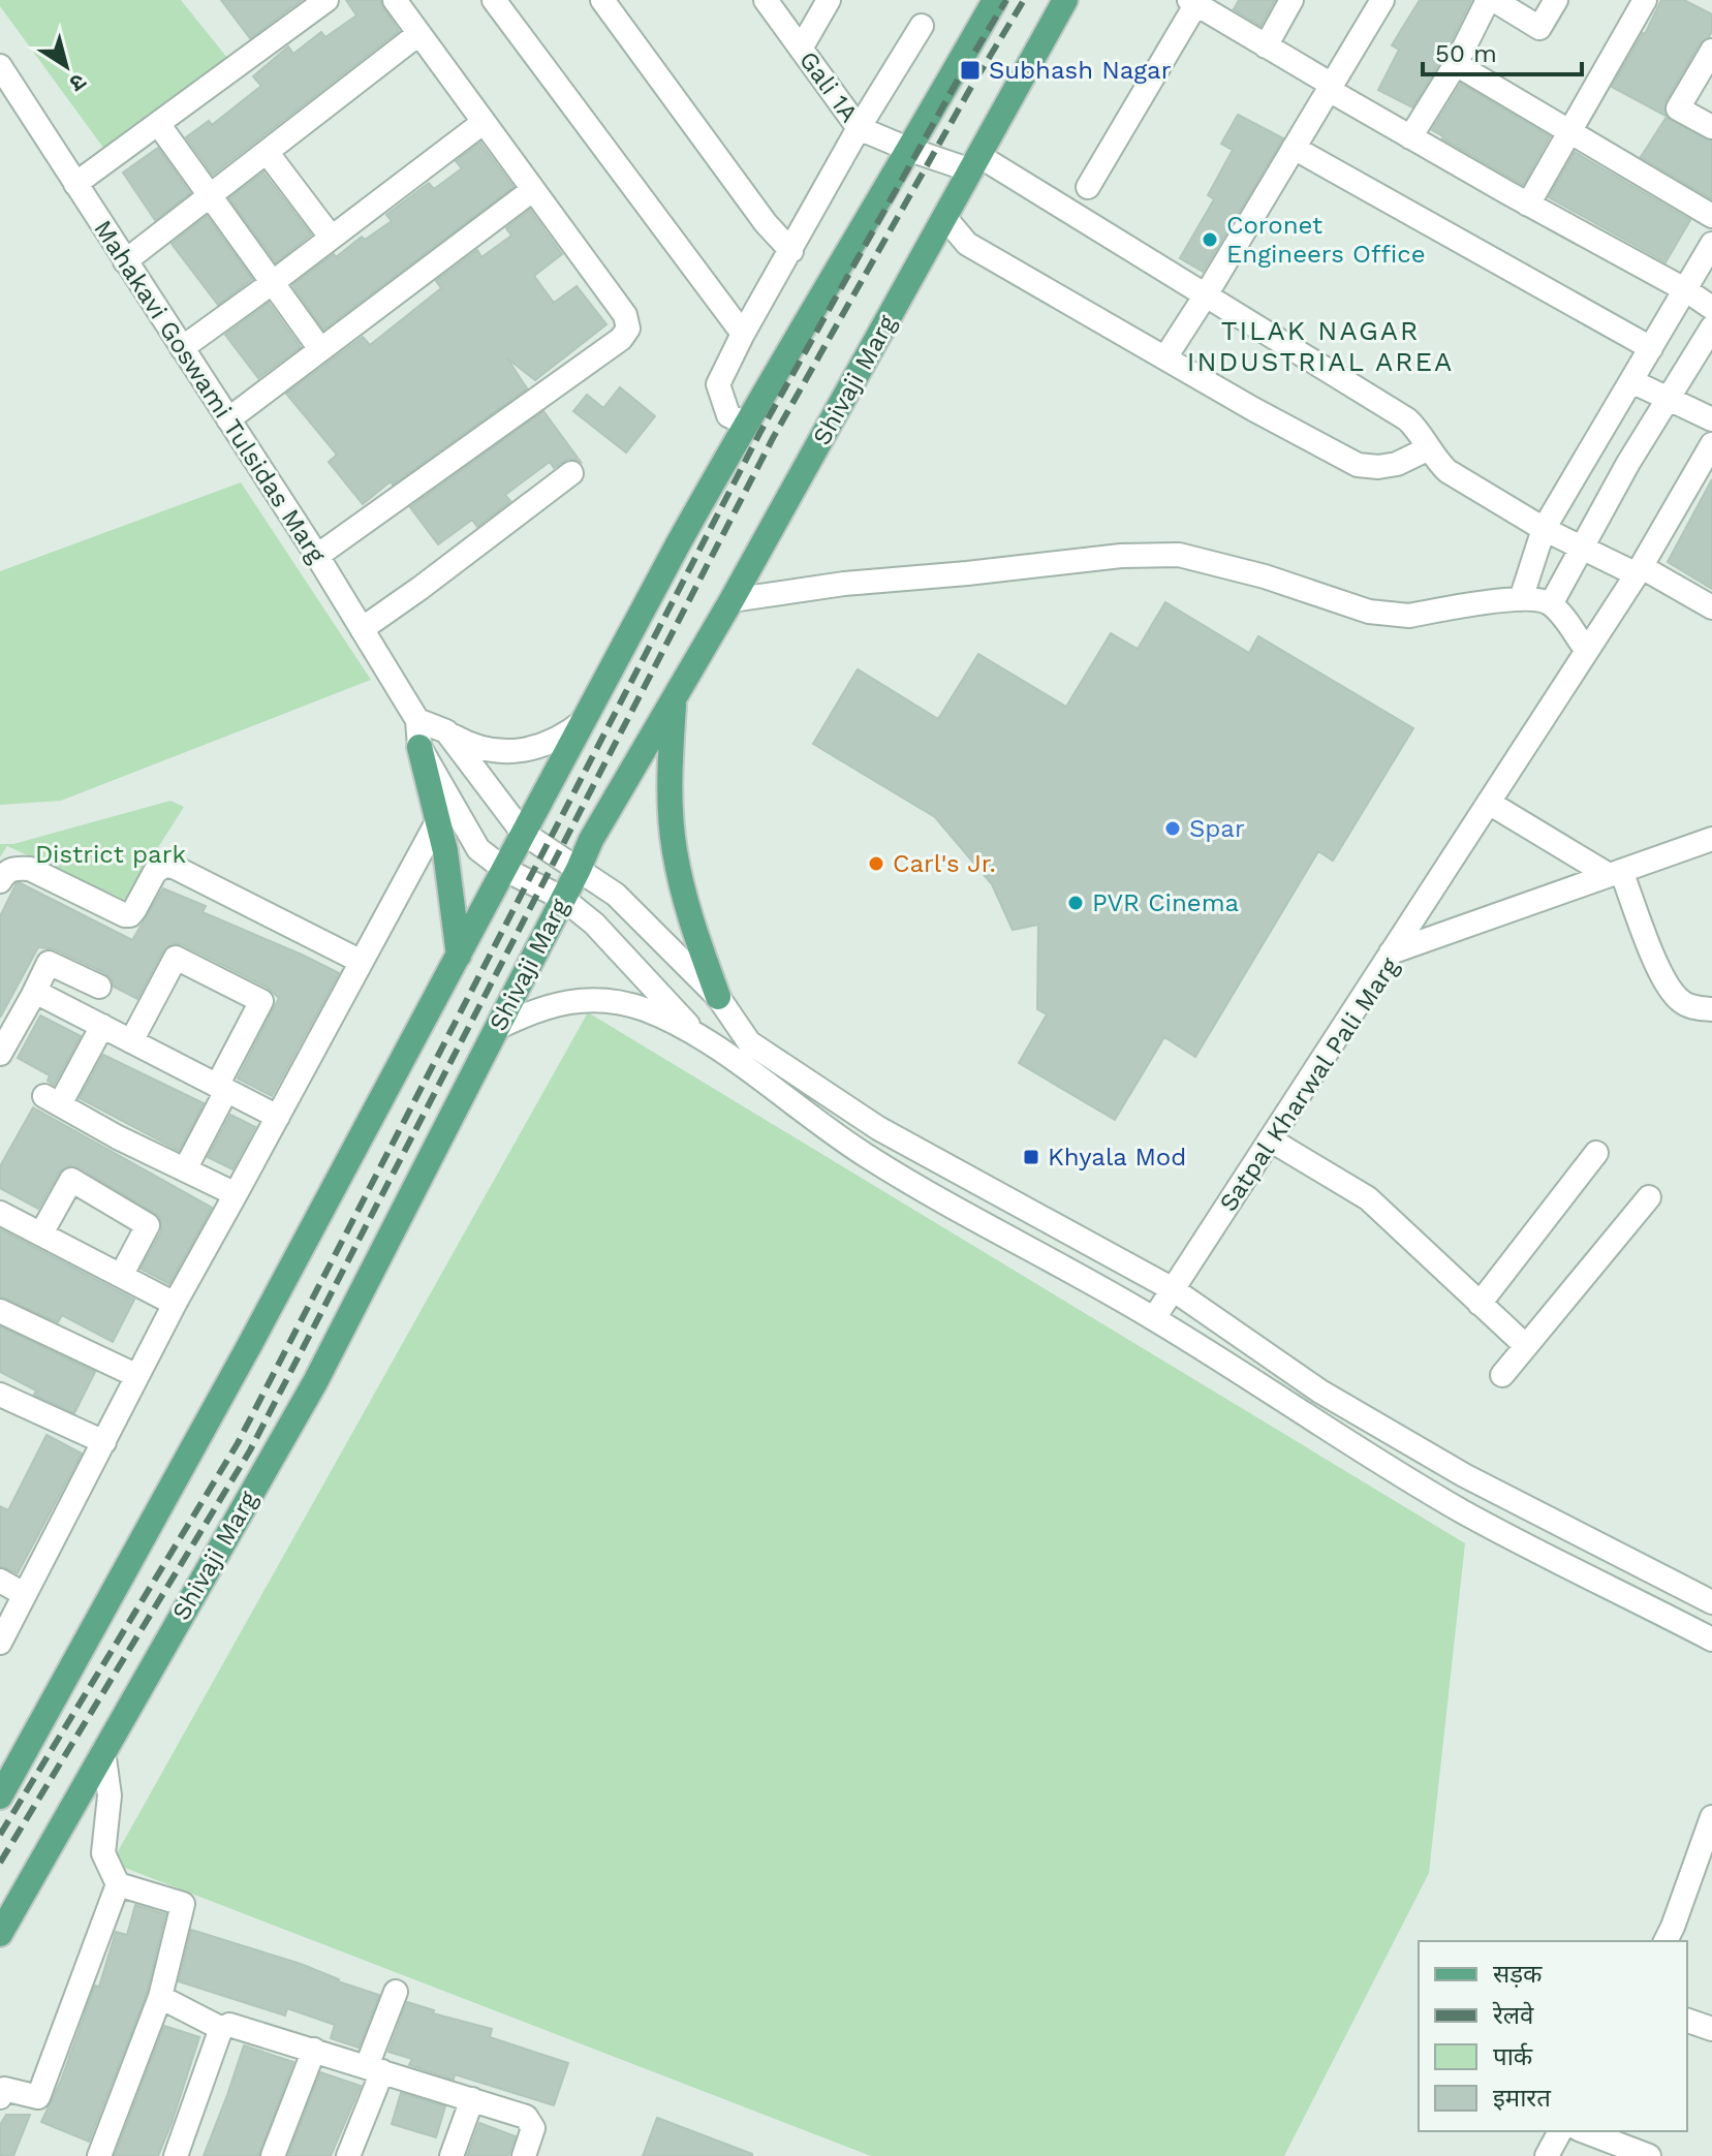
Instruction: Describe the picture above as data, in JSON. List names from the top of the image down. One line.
{"streets":{"main road":["Shivaji Marg"],"street":["Gali 1A","Mahakavi Goswami Tulsidas Marg","Satpal Kharwal Pali Marg"]},"crossings":[["Gali 1A","Shivaji Marg"],["Shivaji Marg","Mahakavi Goswami Tulsidas Marg"]],"districts":["TILAK NAGAR INDUSTRIAL AREA"],"parks":["District park"],"places":{"transit":["Subhash Nagar","Khyala Mod"],"other":["Coronet Engineers Office","Spar","Carl's Jr.","PVR Cinema"]},"legend":["सड़क","रेलवे","पार्क","इमारत"],"scale_bar":"50 m","north":"bottom right"}
